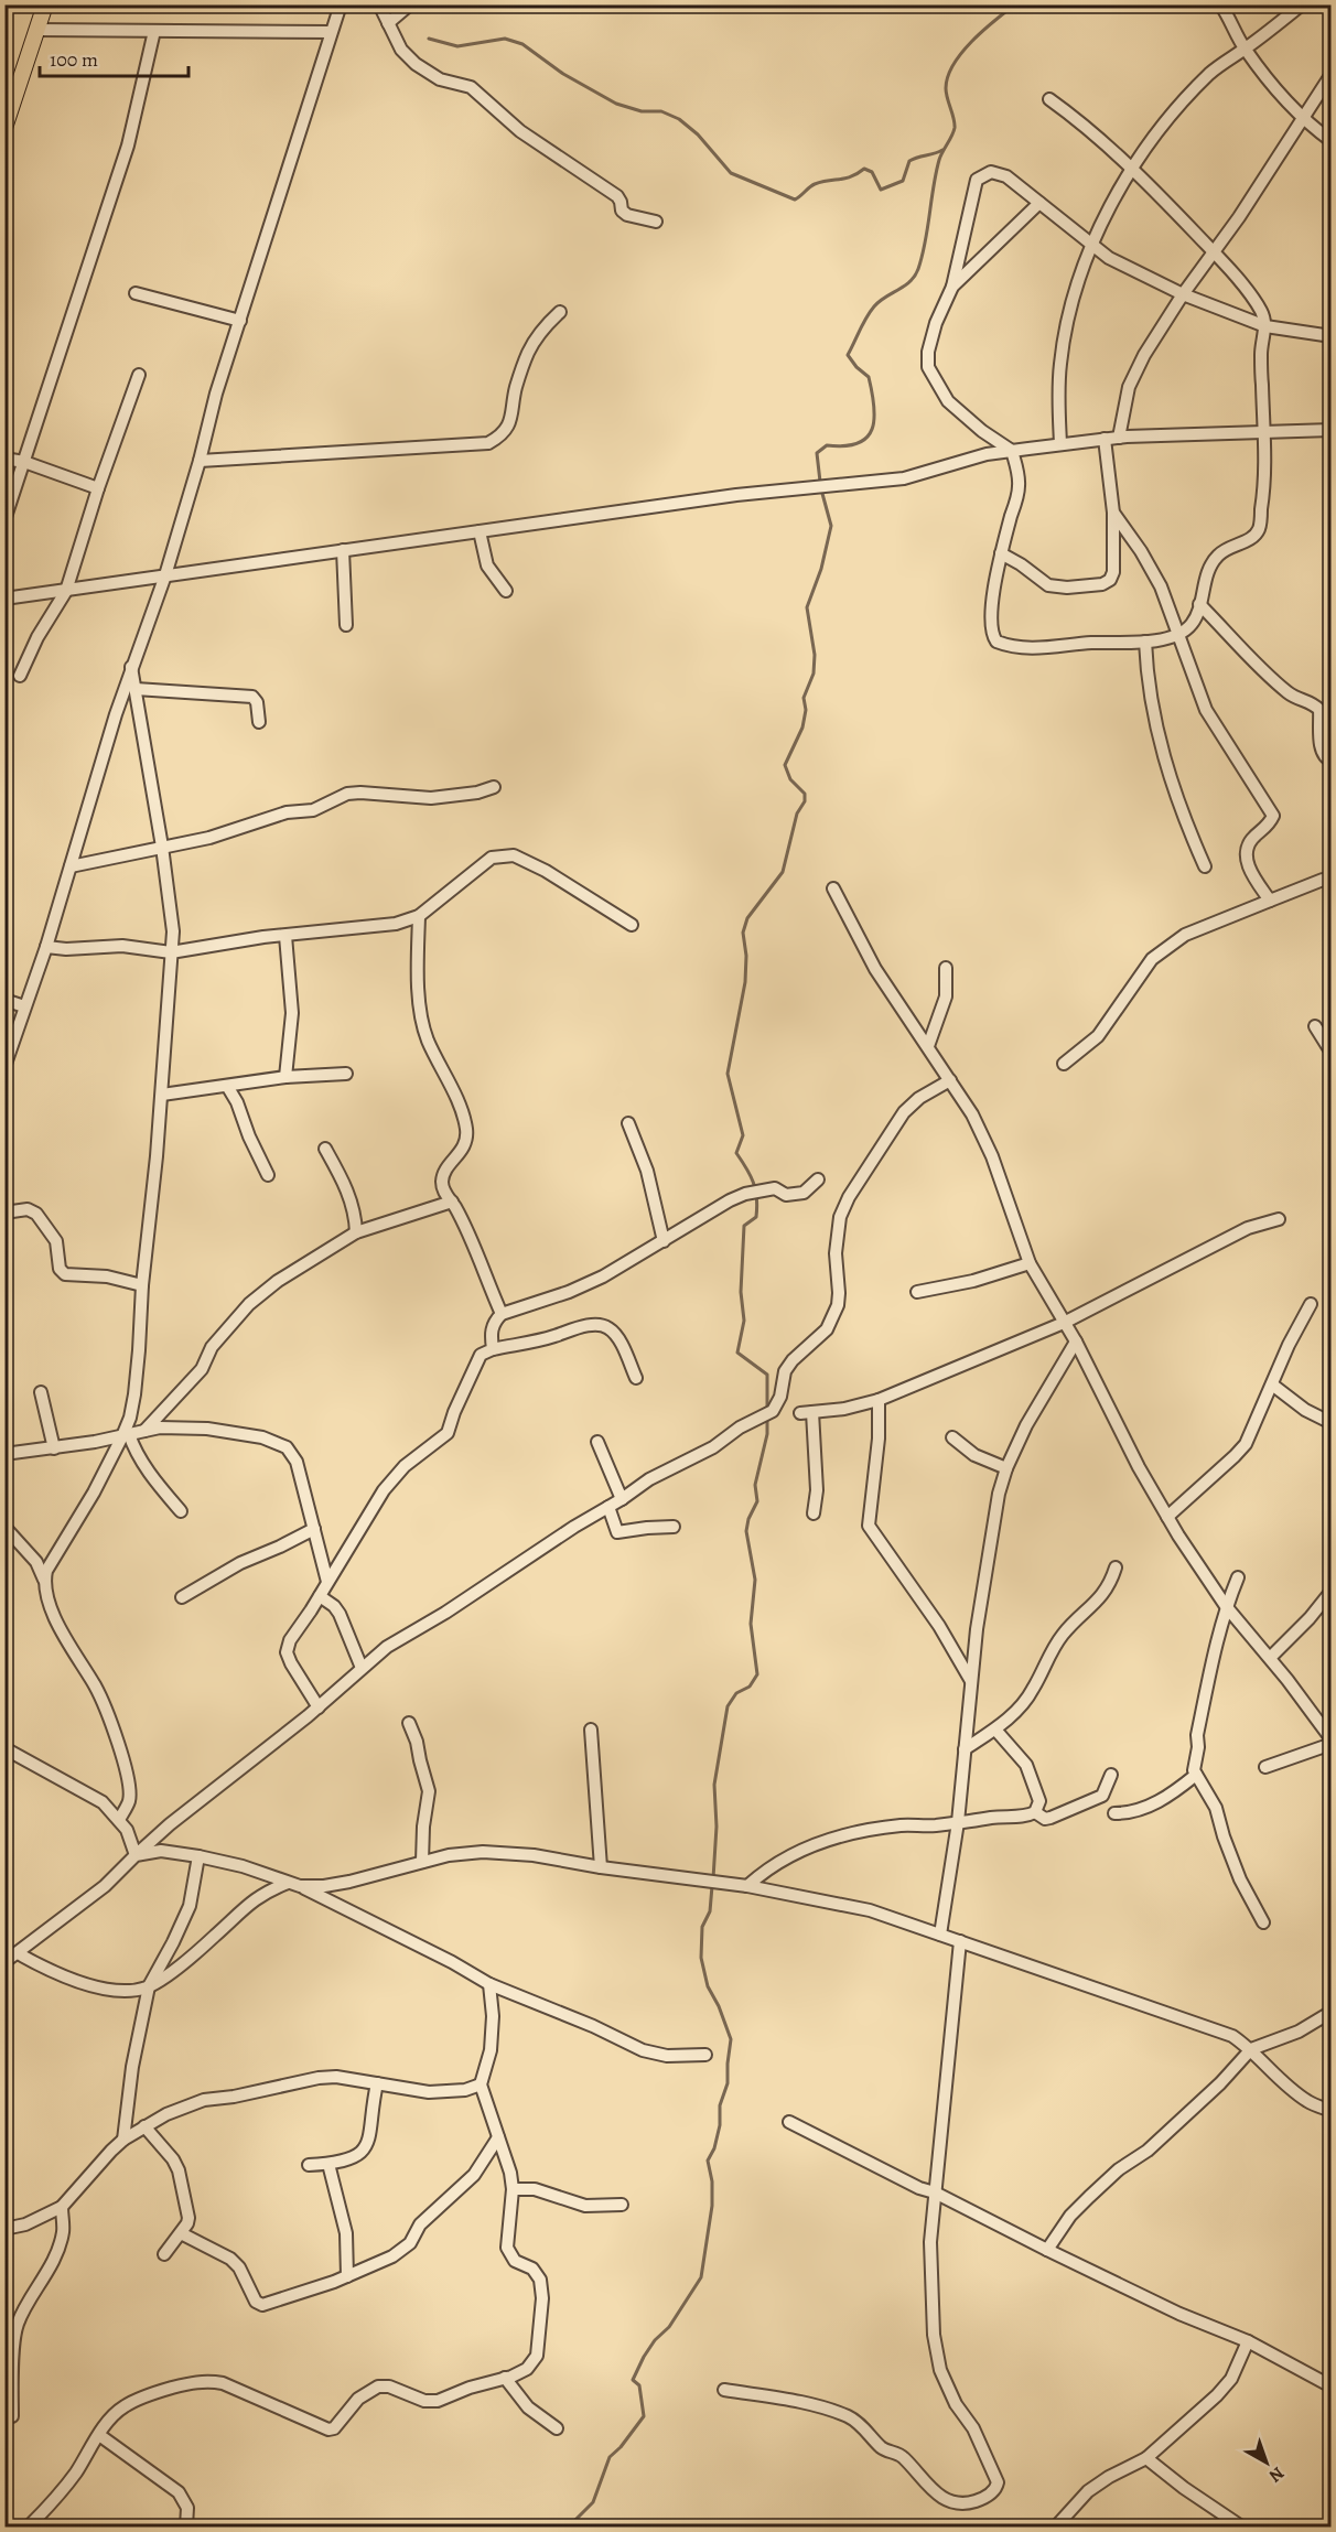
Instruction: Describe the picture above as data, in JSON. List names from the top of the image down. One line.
{"scale_bar":"100 m","north":"bottom right"}
